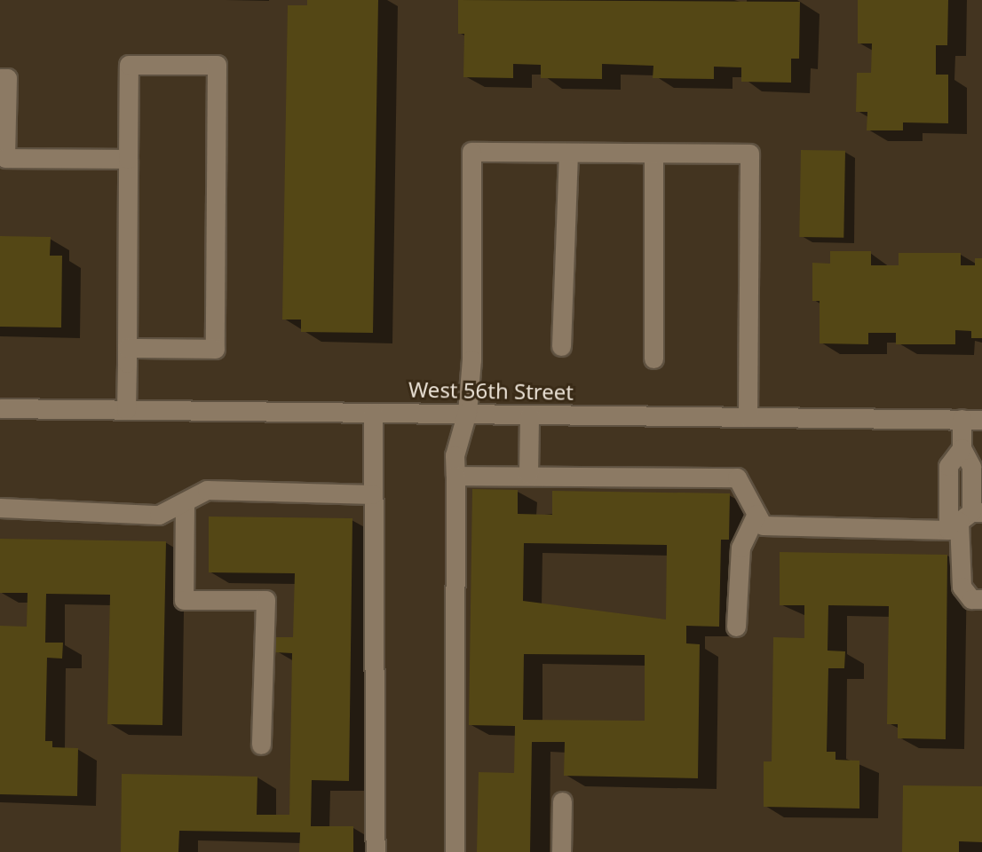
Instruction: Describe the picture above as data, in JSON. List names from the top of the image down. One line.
{"streets":{"street":["West 56th Street"]}}
